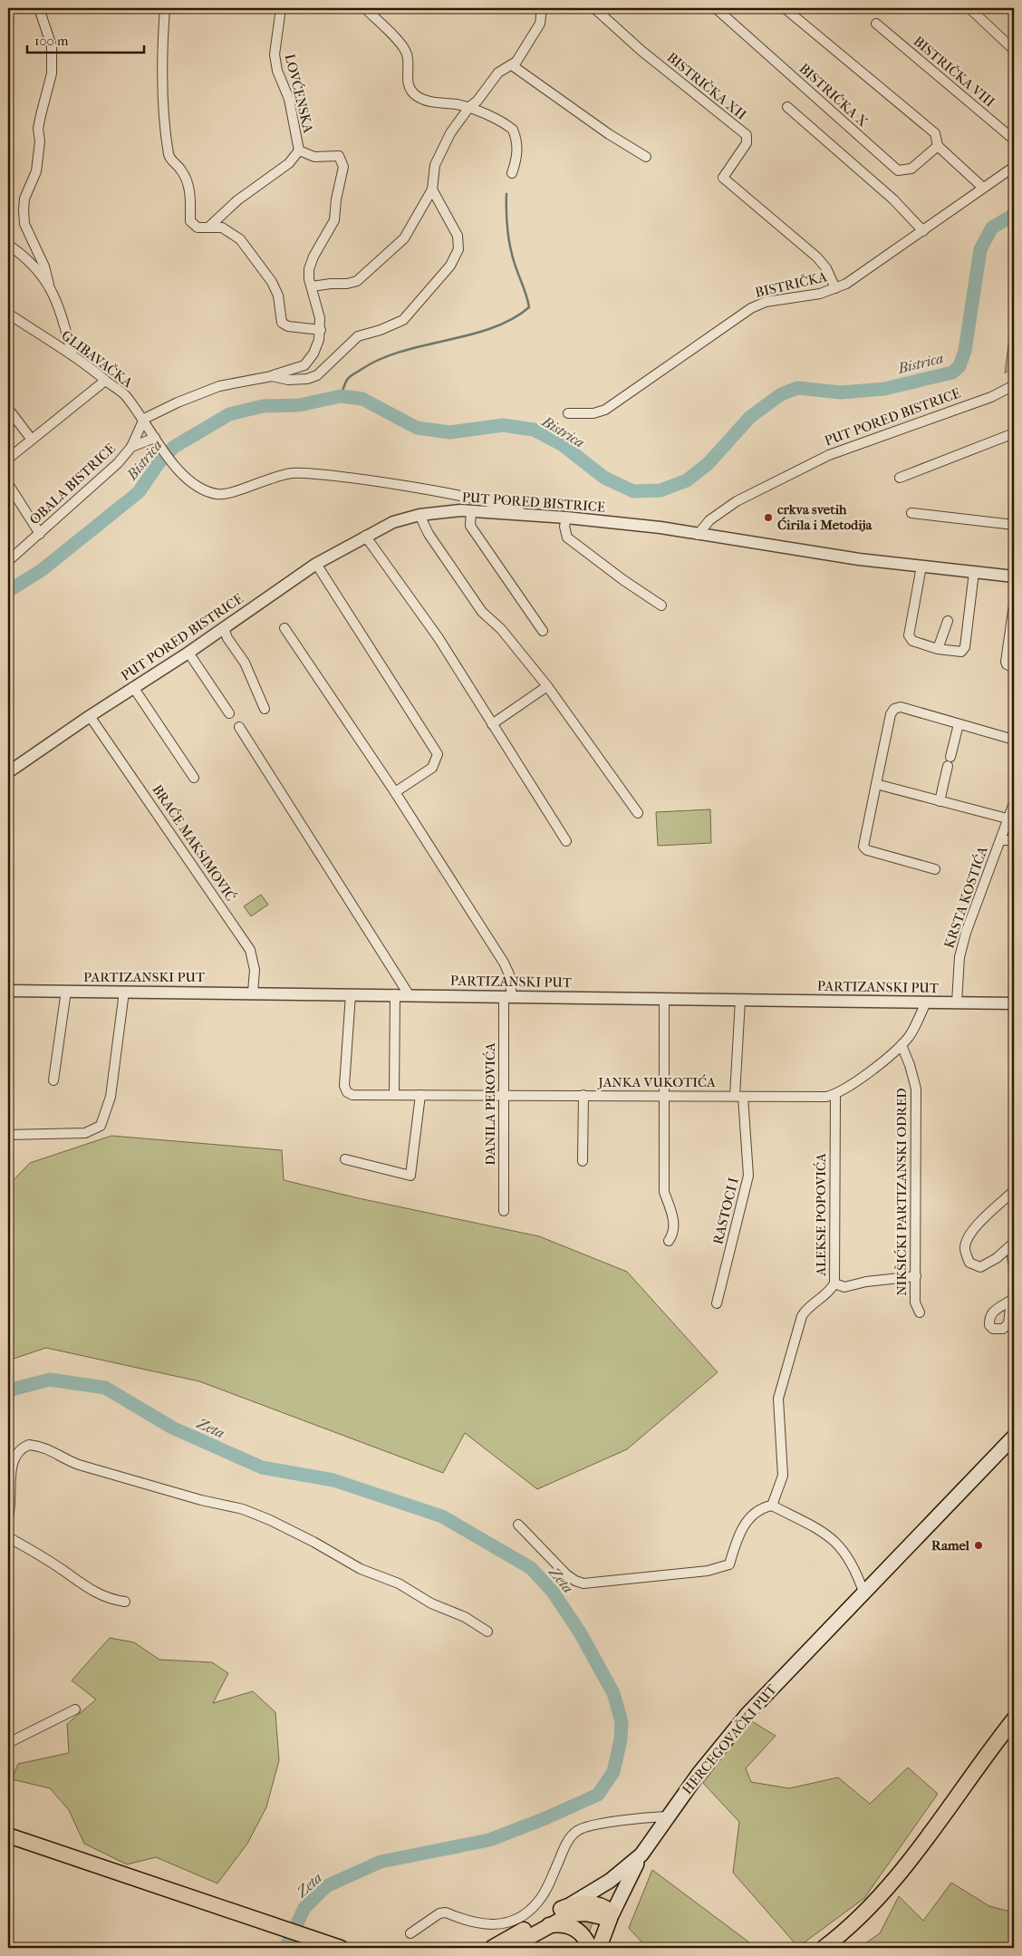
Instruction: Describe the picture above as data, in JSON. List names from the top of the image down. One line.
{"streets":{"main road":["HERCEGOVAČKI PUT"],"street":["BISTRIČKA VIII","BISTRIČKA XII","LOVĆENSKA","BISTRIČKA X","BISTRIČKA","GLIBAVAČKA","PUT PORED BISTRICE","OBALA BISTRICE","BRAĆE MAKSIMOVIĆ","KRSTA KOSTIĆA","PARTIZANSKI PUT","JANKA VUKOTIĆA","DANILA PEROVIĆA","NIKŠIĆKI PARTIZANSKI ODRED","RASTOCI I","ALEKSE POPOVIĆA"]},"crossings":[["BISTRIČKA XII","BISTRIČKA"],["GLIBAVAČKA","PUT PORED BISTRICE"],["GLIBAVAČKA","OBALA BISTRICE"],["PUT PORED BISTRICE","BRAĆE MAKSIMOVIĆ"],["BRAĆE MAKSIMOVIĆ","PARTIZANSKI PUT"],["KRSTA KOSTIĆA","PARTIZANSKI PUT"],["PARTIZANSKI PUT","JANKA VUKOTIĆA"],["PARTIZANSKI PUT","DANILA PEROVIĆA"],["PARTIZANSKI PUT","RASTOCI I"],["JANKA VUKOTIĆA","DANILA PEROVIĆA"],["JANKA VUKOTIĆA","NIKŠIĆKI PARTIZANSKI ODRED"],["JANKA VUKOTIĆA","RASTOCI I"],["JANKA VUKOTIĆA","ALEKSE POPOVIĆA"]],"water":["Bistrica","Zeta"],"places":["crkva svetih Ćirila i Metodija","Ramel"],"scale_bar":"100 m"}
